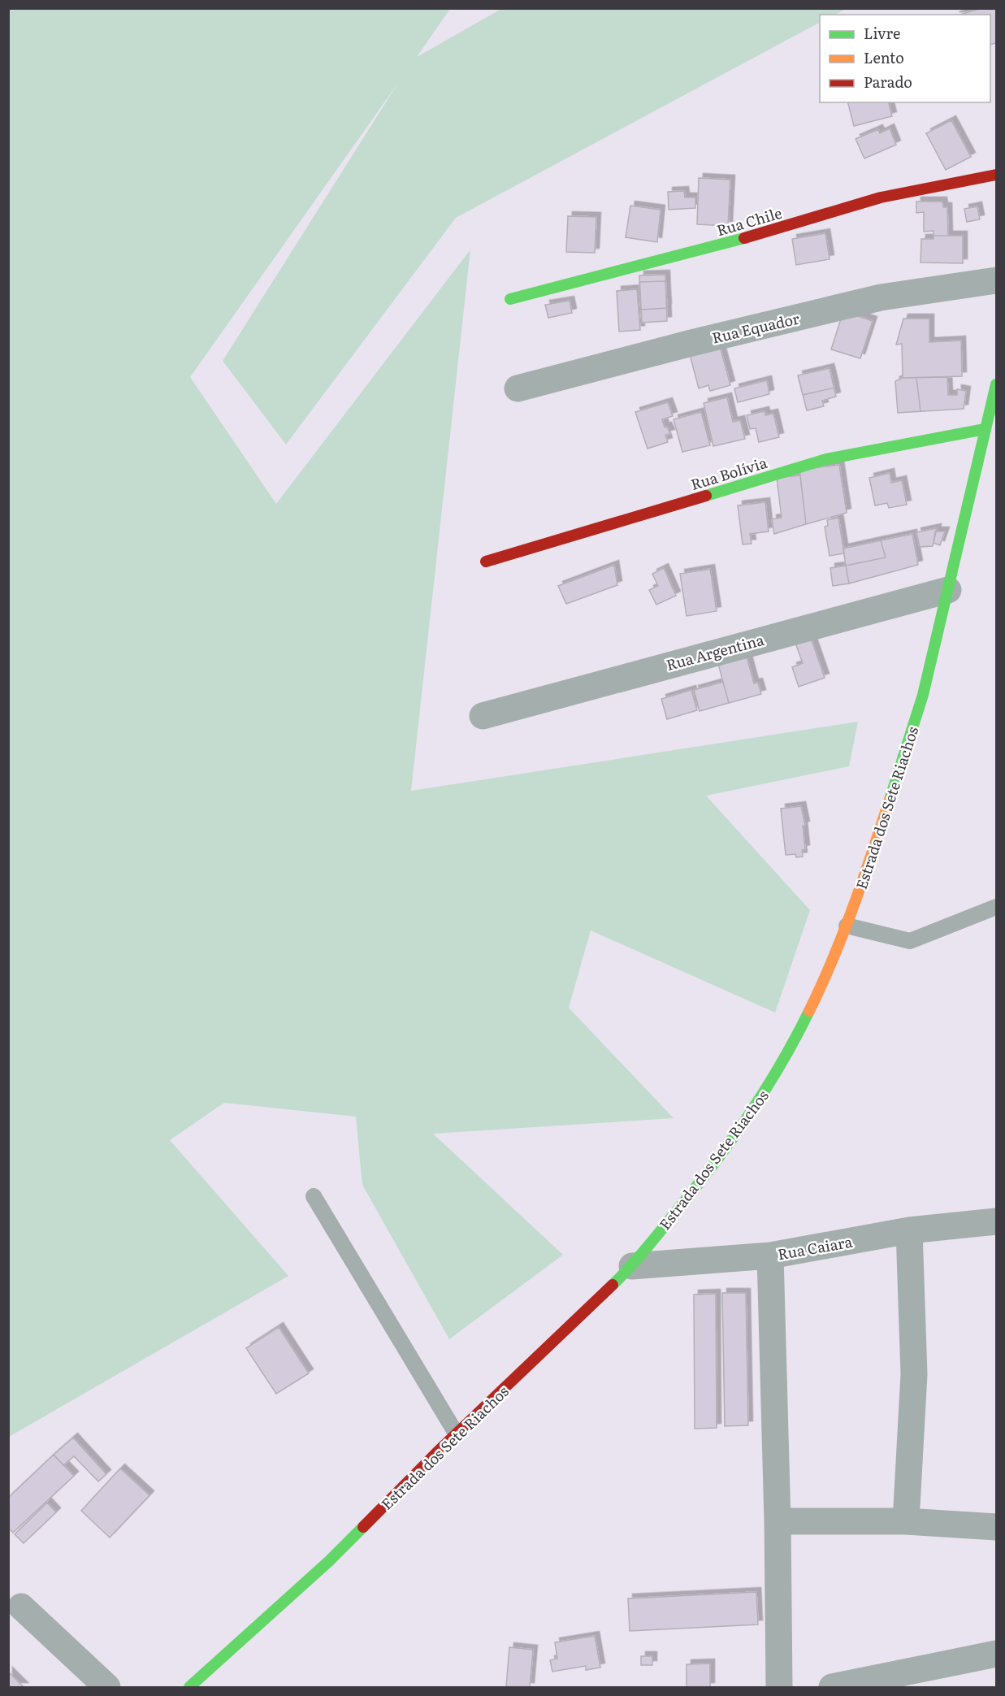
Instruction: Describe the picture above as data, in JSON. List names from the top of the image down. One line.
{"streets":{"street":["Rua Chile","Rua Equador","Rua Bolívia","Rua Argentina","Estrada dos Sete Riachos","Rua Caiara"]},"crossings":[["Rua Bolívia","Estrada dos Sete Riachos"],["Rua Argentina","Estrada dos Sete Riachos"],["Estrada dos Sete Riachos","Rua Caiara"]],"legend":["Livre","Lento","Parado"]}
